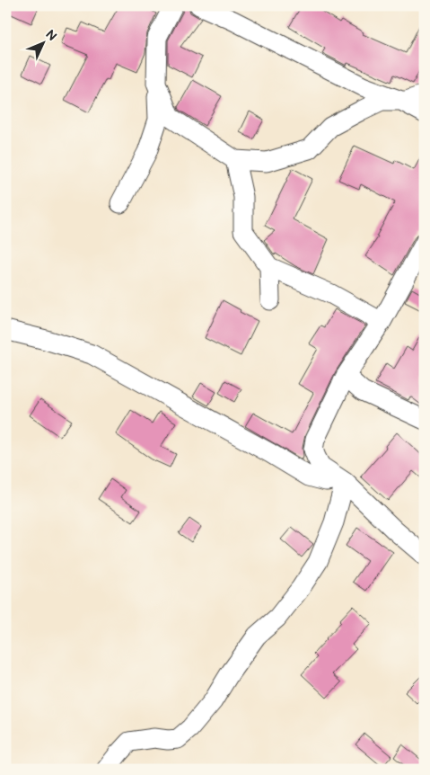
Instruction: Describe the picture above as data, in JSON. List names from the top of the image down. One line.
{"north":"top right"}
